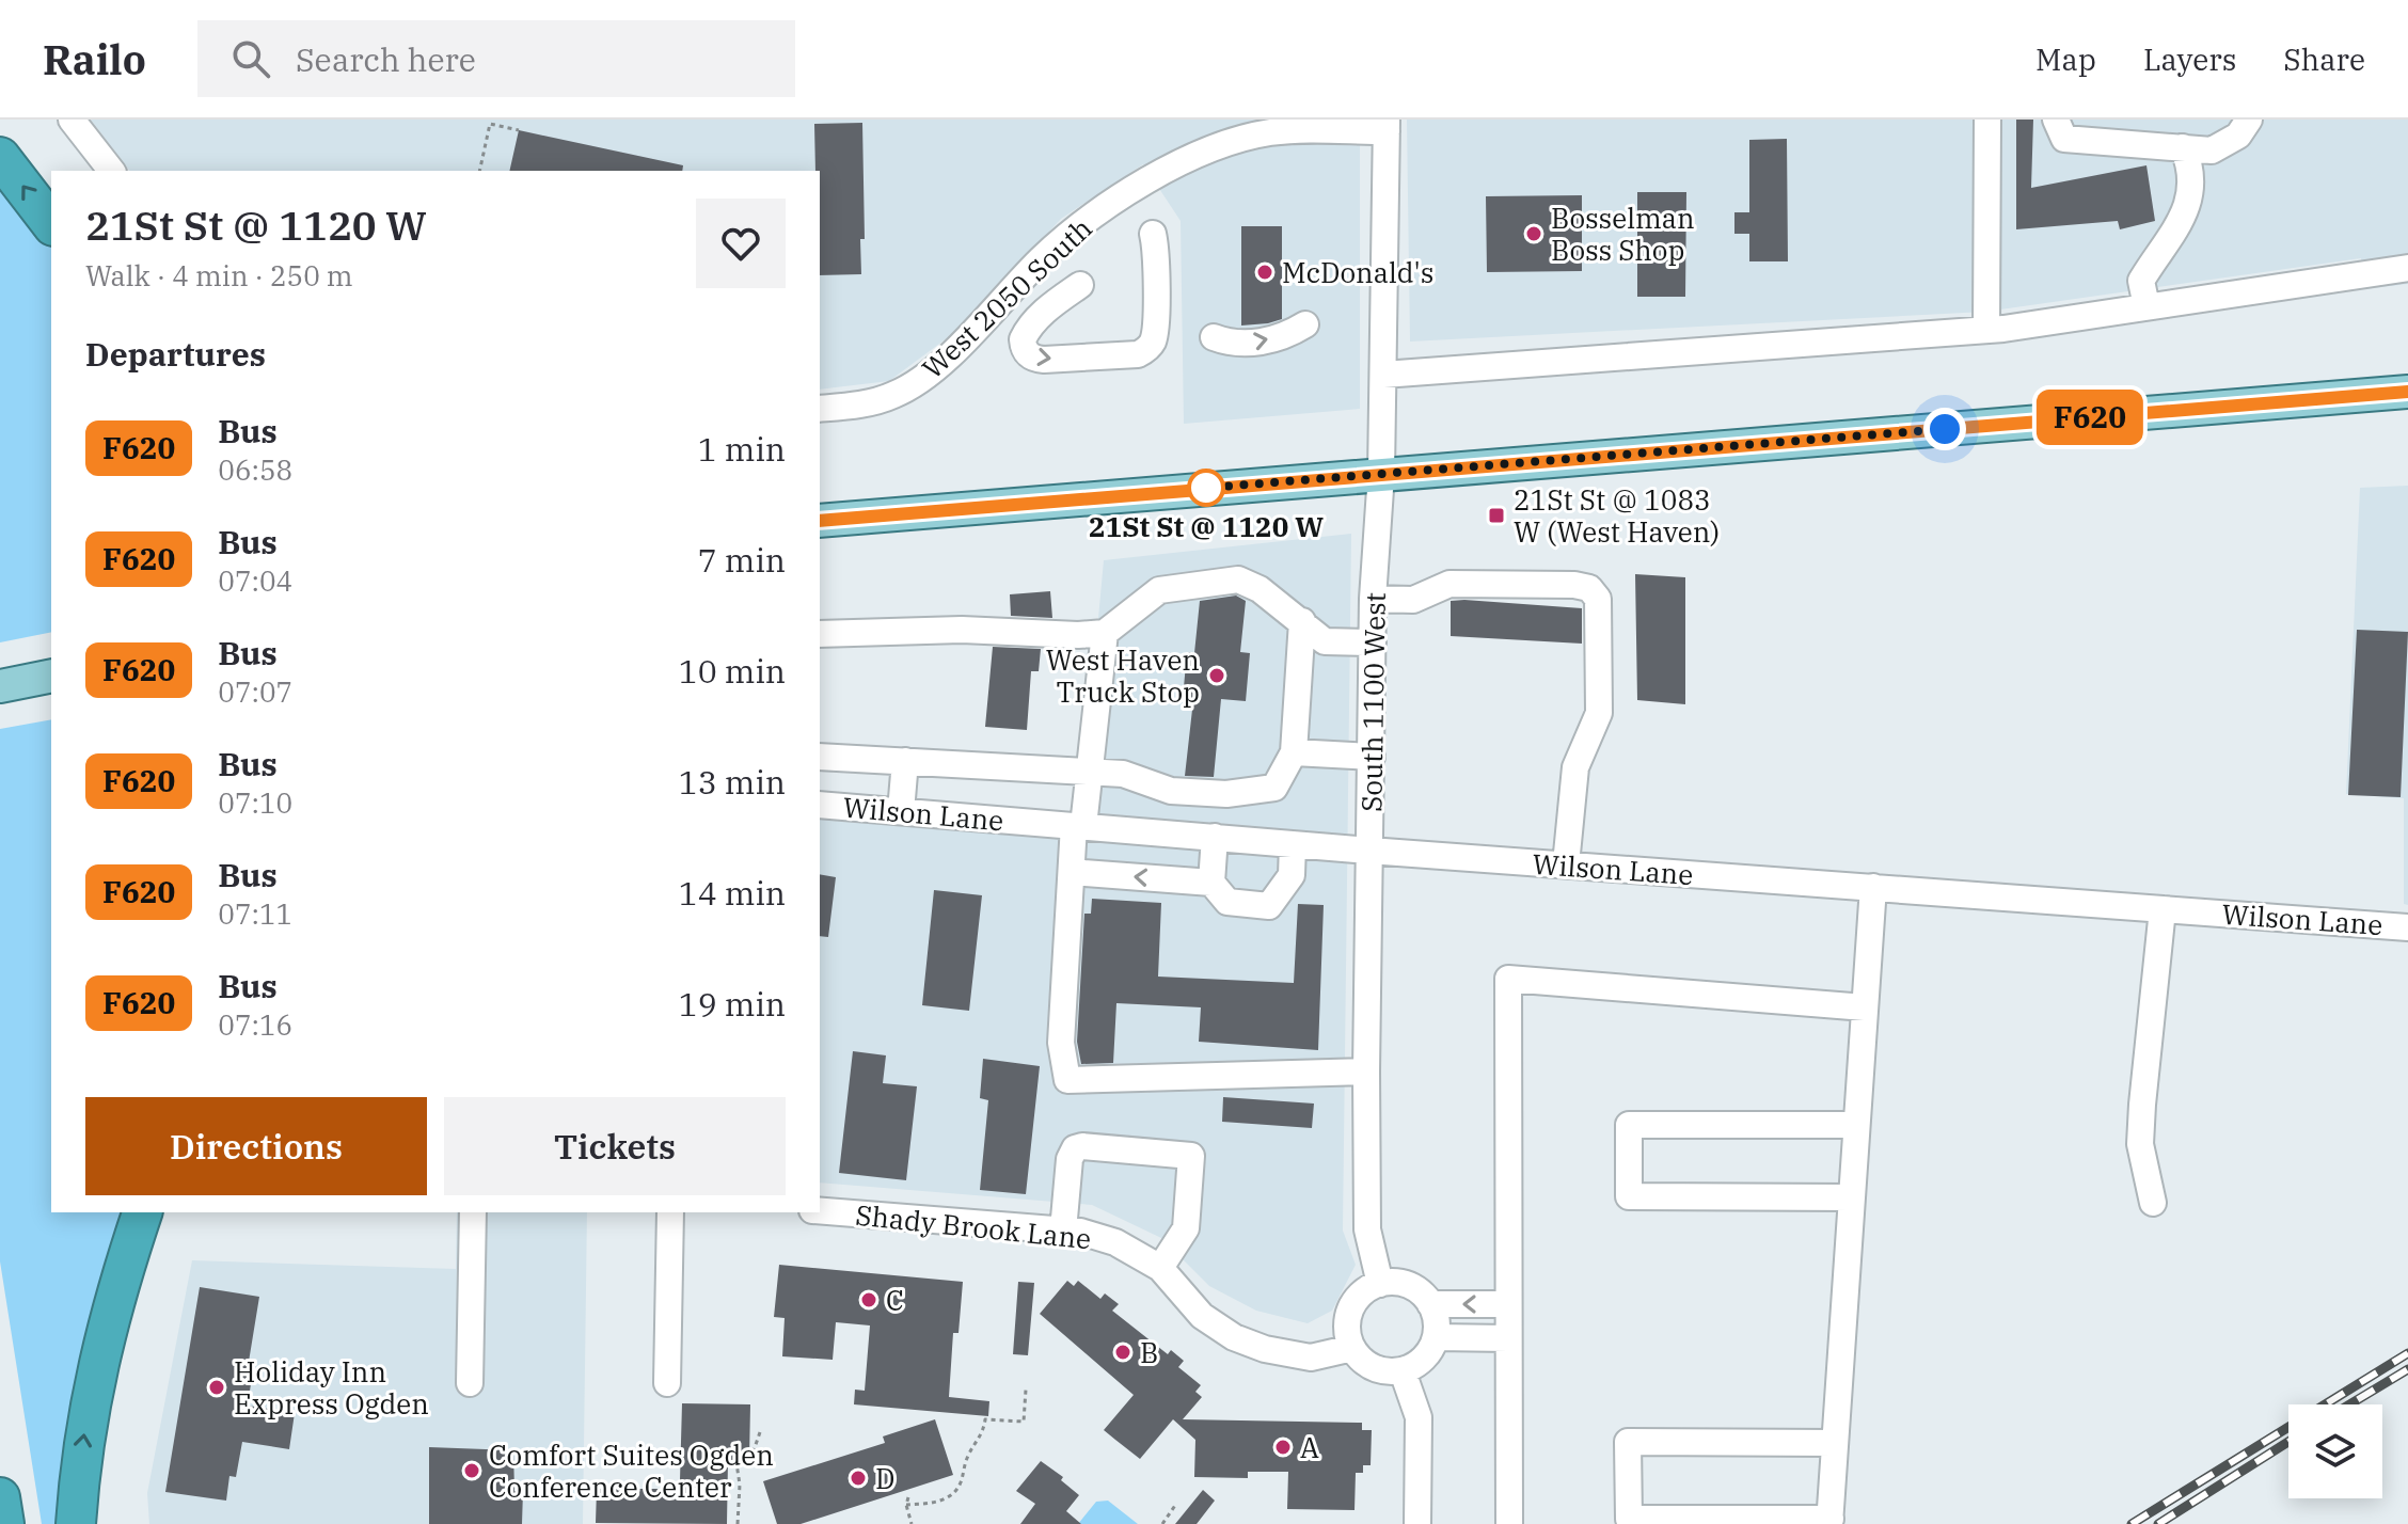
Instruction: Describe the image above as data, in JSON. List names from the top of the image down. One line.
{"streets":{"street":["West 2050 South","South 1100 West","Wilson Lane","Shady Brook Lane"]},"crossings":[["West 2050 South","South 1100 West"],["South 1100 West","Wilson Lane"],["South 1100 West","Shady Brook Lane"]],"places":{"other":["Bosselman Boss Shop","McDonald's","21St St @ 1120 W","West Haven Truck Stop","C","B","Holiday Inn Express Ogden","A","Comfort Suites Ogden Conference Center","D"],"transit":["21St St @ 1083 W (West Haven)"]},"lines":["bus line F620"],"page":{"header":"Railo","search":"Search here","nav":["Map","Layers","Share"],"on_map":"F620","heading":[["21St St @ 1120 W","Walk · 4 min · 250 m"],"Departures"],"list":[{"mark":"F620","name":"Bus","note":"06:58","value":"1 min"},{"mark":"F620","name":"Bus","note":"07:04","value":"7 min"},{"mark":"F620","name":"Bus","note":"07:07","value":"10 min"},{"mark":"F620","name":"Bus","note":"07:10","value":"13 min"},{"mark":"F620","name":"Bus","note":"07:11","value":"14 min"},{"mark":"F620","name":"Bus","note":"07:16","value":"19 min"}],"buttons":["Directions","Tickets"]}}
